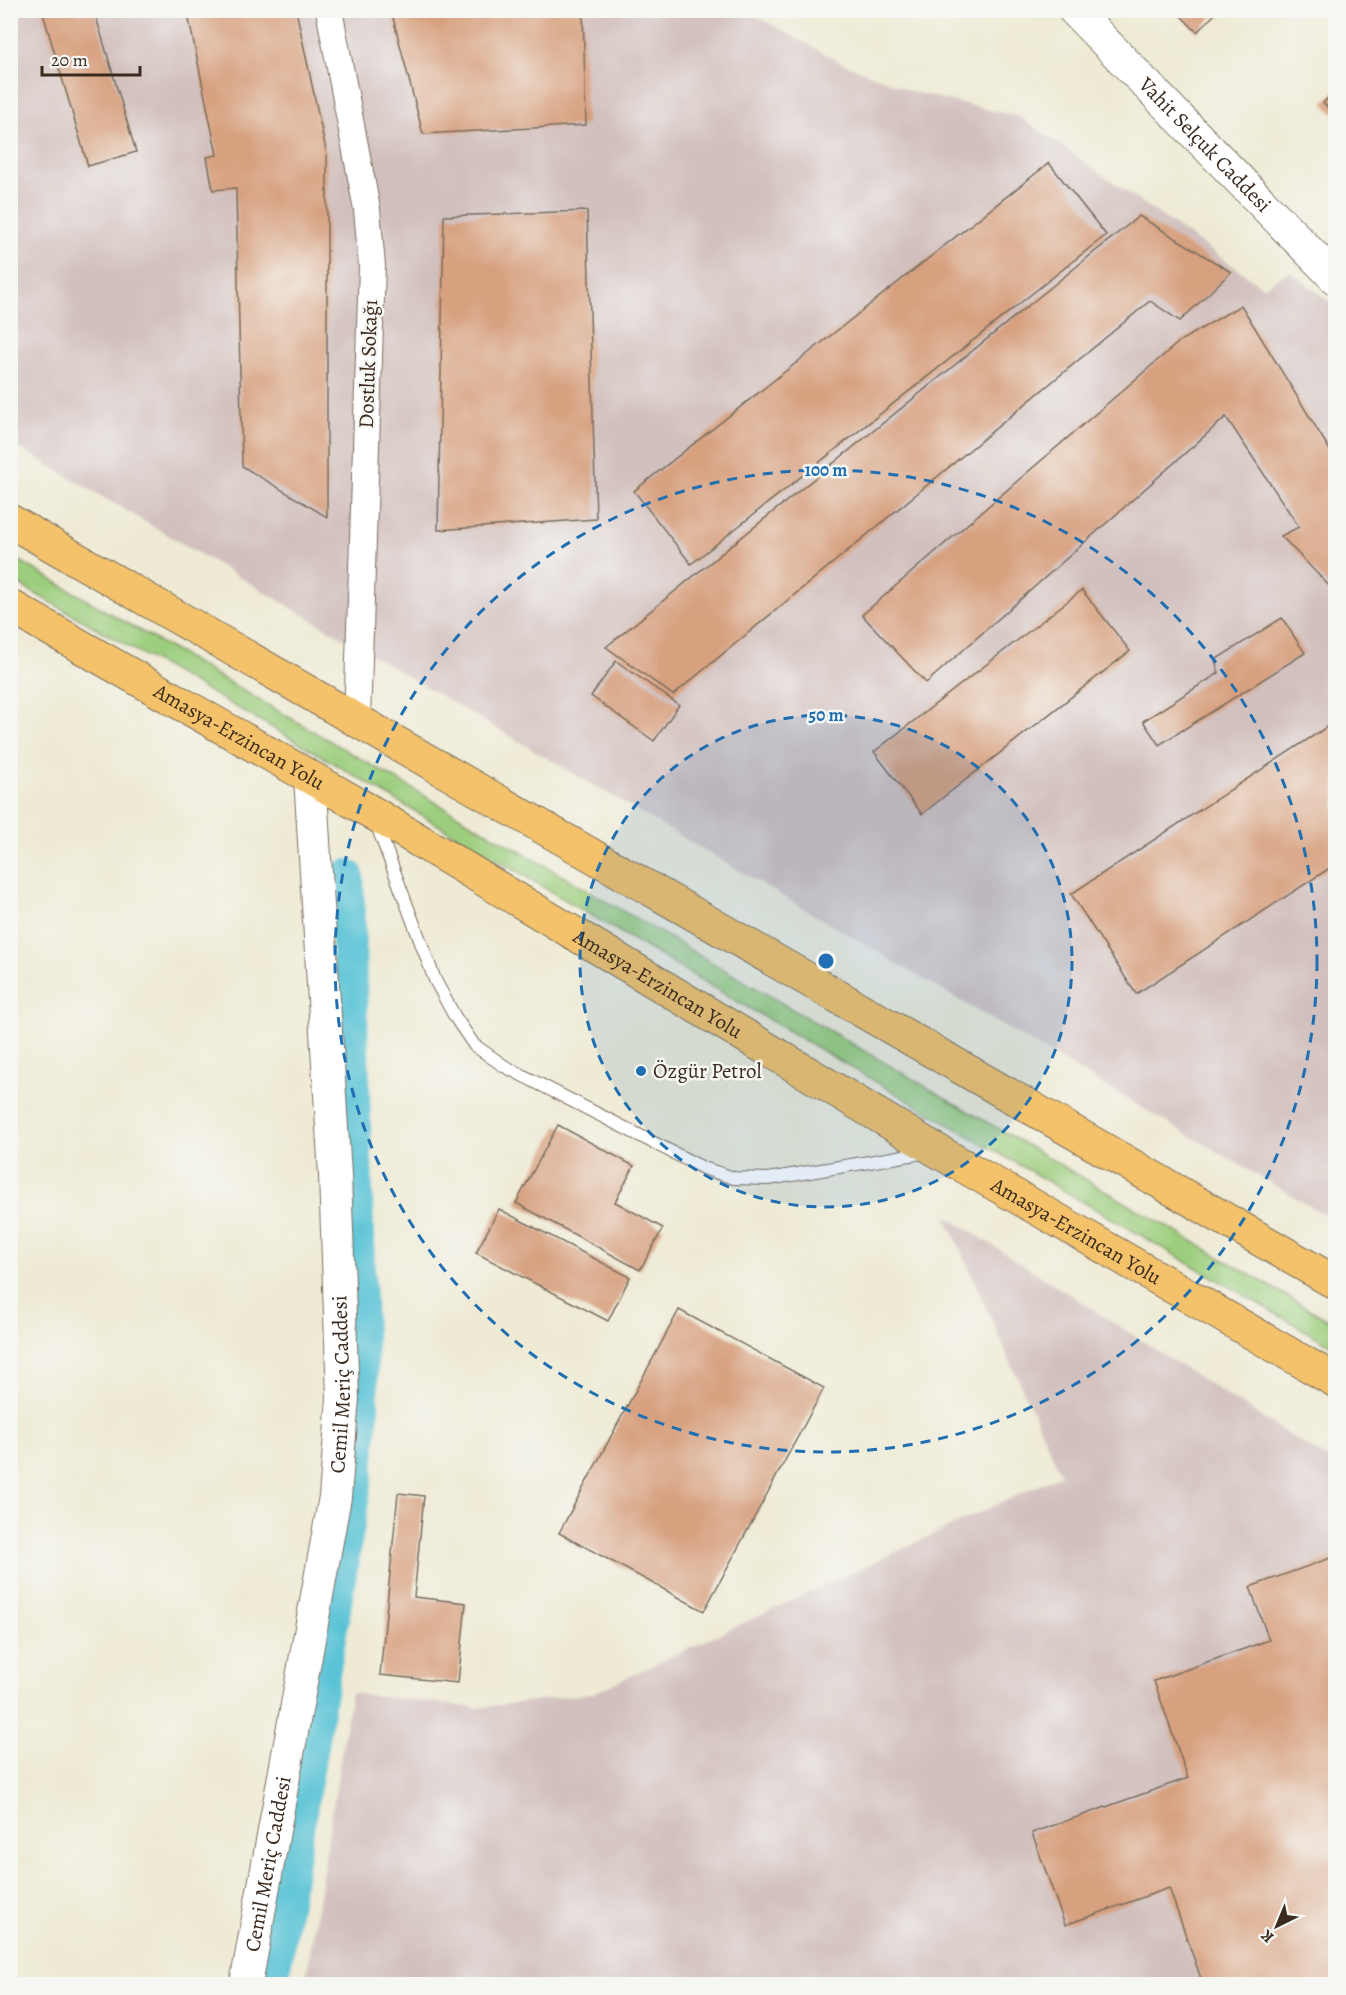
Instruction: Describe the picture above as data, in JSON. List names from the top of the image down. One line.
{"streets":{"highway":["Amasya-Erzincan Yolu"],"street":["Vahit Selçuk Caddesi","Dostluk Sokağı","Cemil Meriç Caddesi"]},"crossings":[["Amasya-Erzincan Yolu","Cemil Meriç Caddesi"]],"places":["Özgür Petrol"],"scale_bar":"20 m","north":"bottom left","rings":["100 m","50 m"]}
